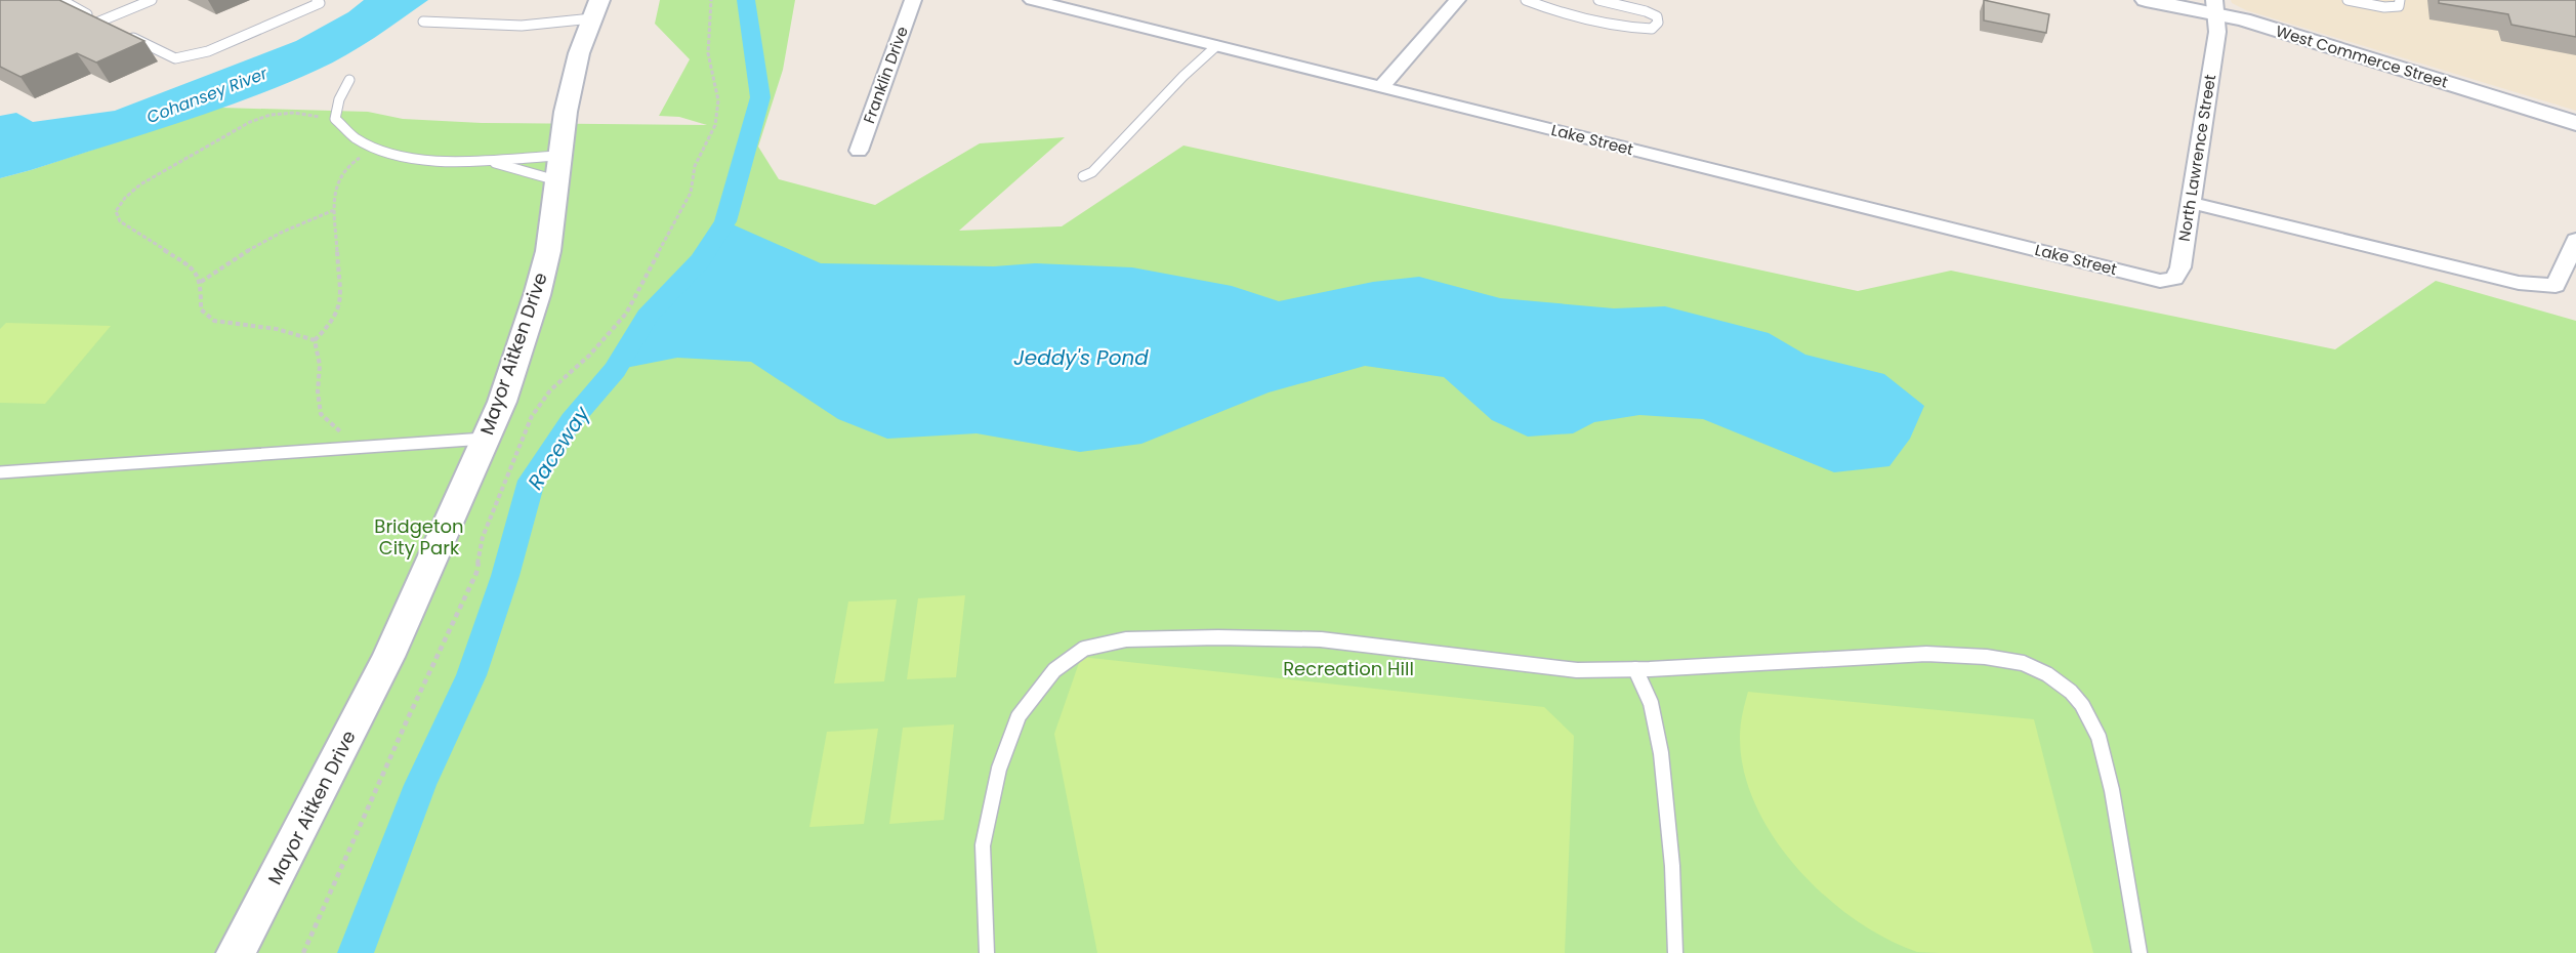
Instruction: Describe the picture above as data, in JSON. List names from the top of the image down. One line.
{"streets":{"street":["West Commerce Street","Franklin Drive","Lake Street","North Lawrence Street","Mayor Aitken Drive"]},"crossings":[["West Commerce Street","North Lawrence Street"],["Lake Street","North Lawrence Street"]],"water":["Cohansey River","Jeddy's Pond","Raceway"],"parks":["Bridgeton City Park","Recreation Hill"]}
